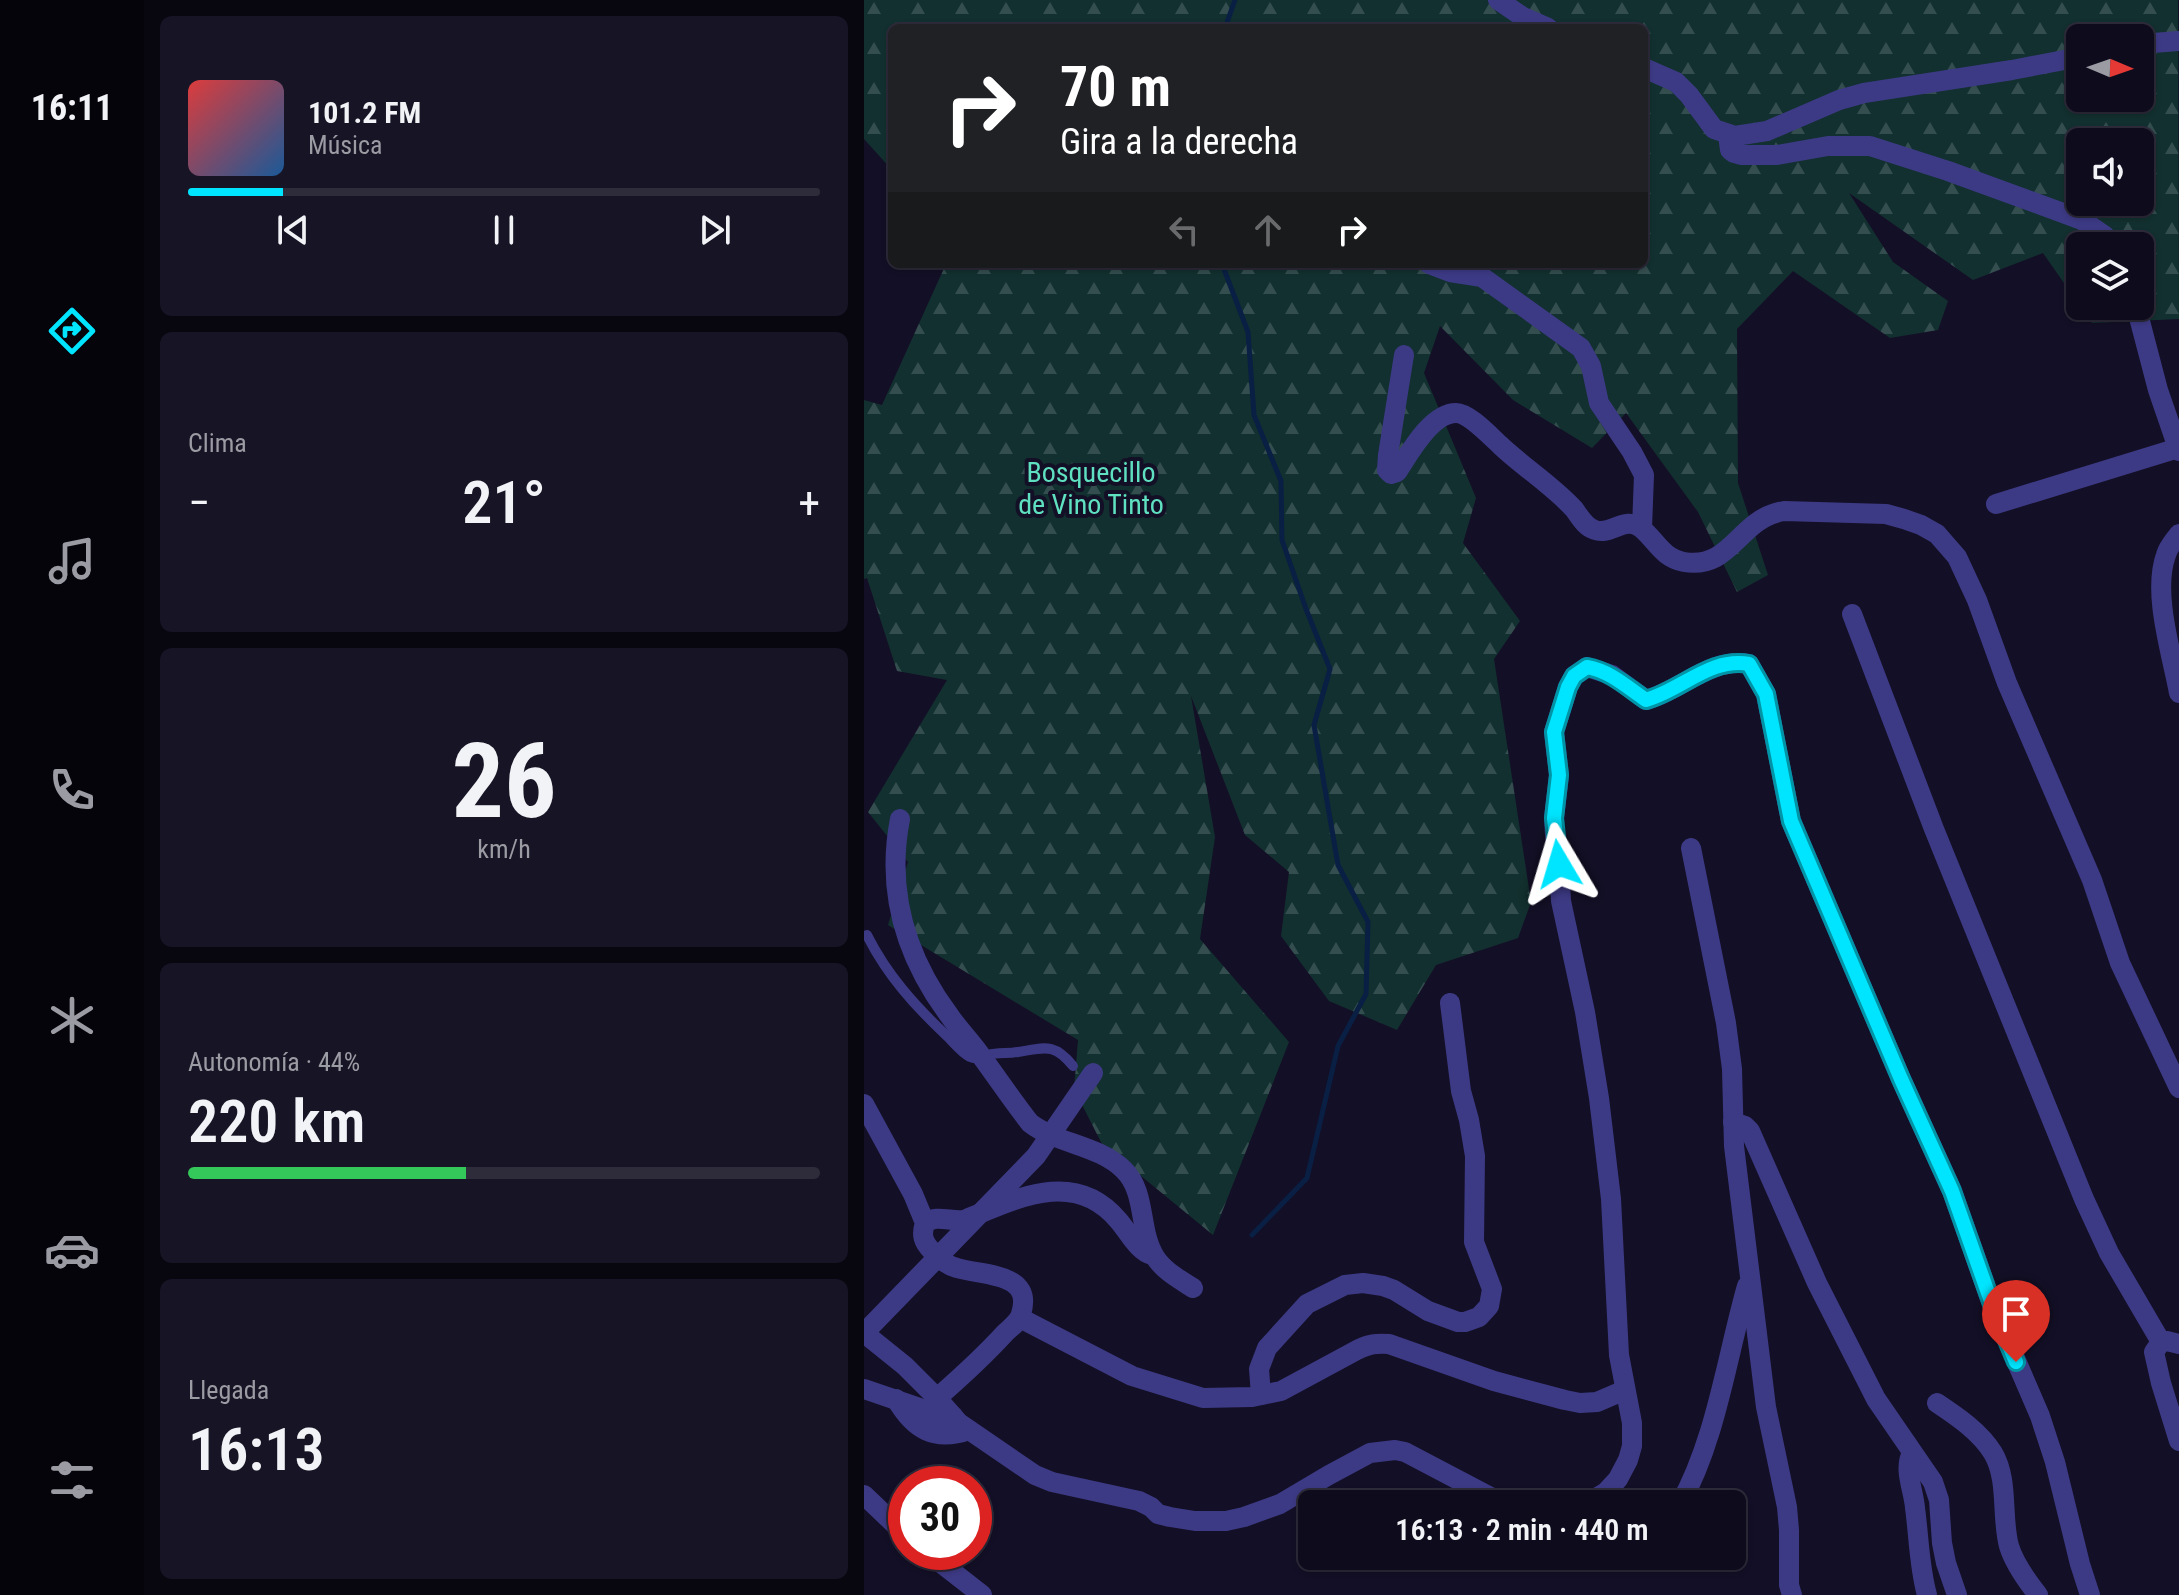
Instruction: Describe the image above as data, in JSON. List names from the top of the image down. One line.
{"parks":["Bosquecillo de Vino Tinto"],"north":"right","page":{"tabs":"16:11","turn":["70 m","Gira a la derecha"],"song":["101.2 FM","Música"],"tile":["Clima",["26","km/h"],["Autonomía · 44%","220 km"],["Llegada","16:13"]],"heat":["−","21°","+"],"limit":"30","trip":"16:13 · 2 min · 440 m"}}
